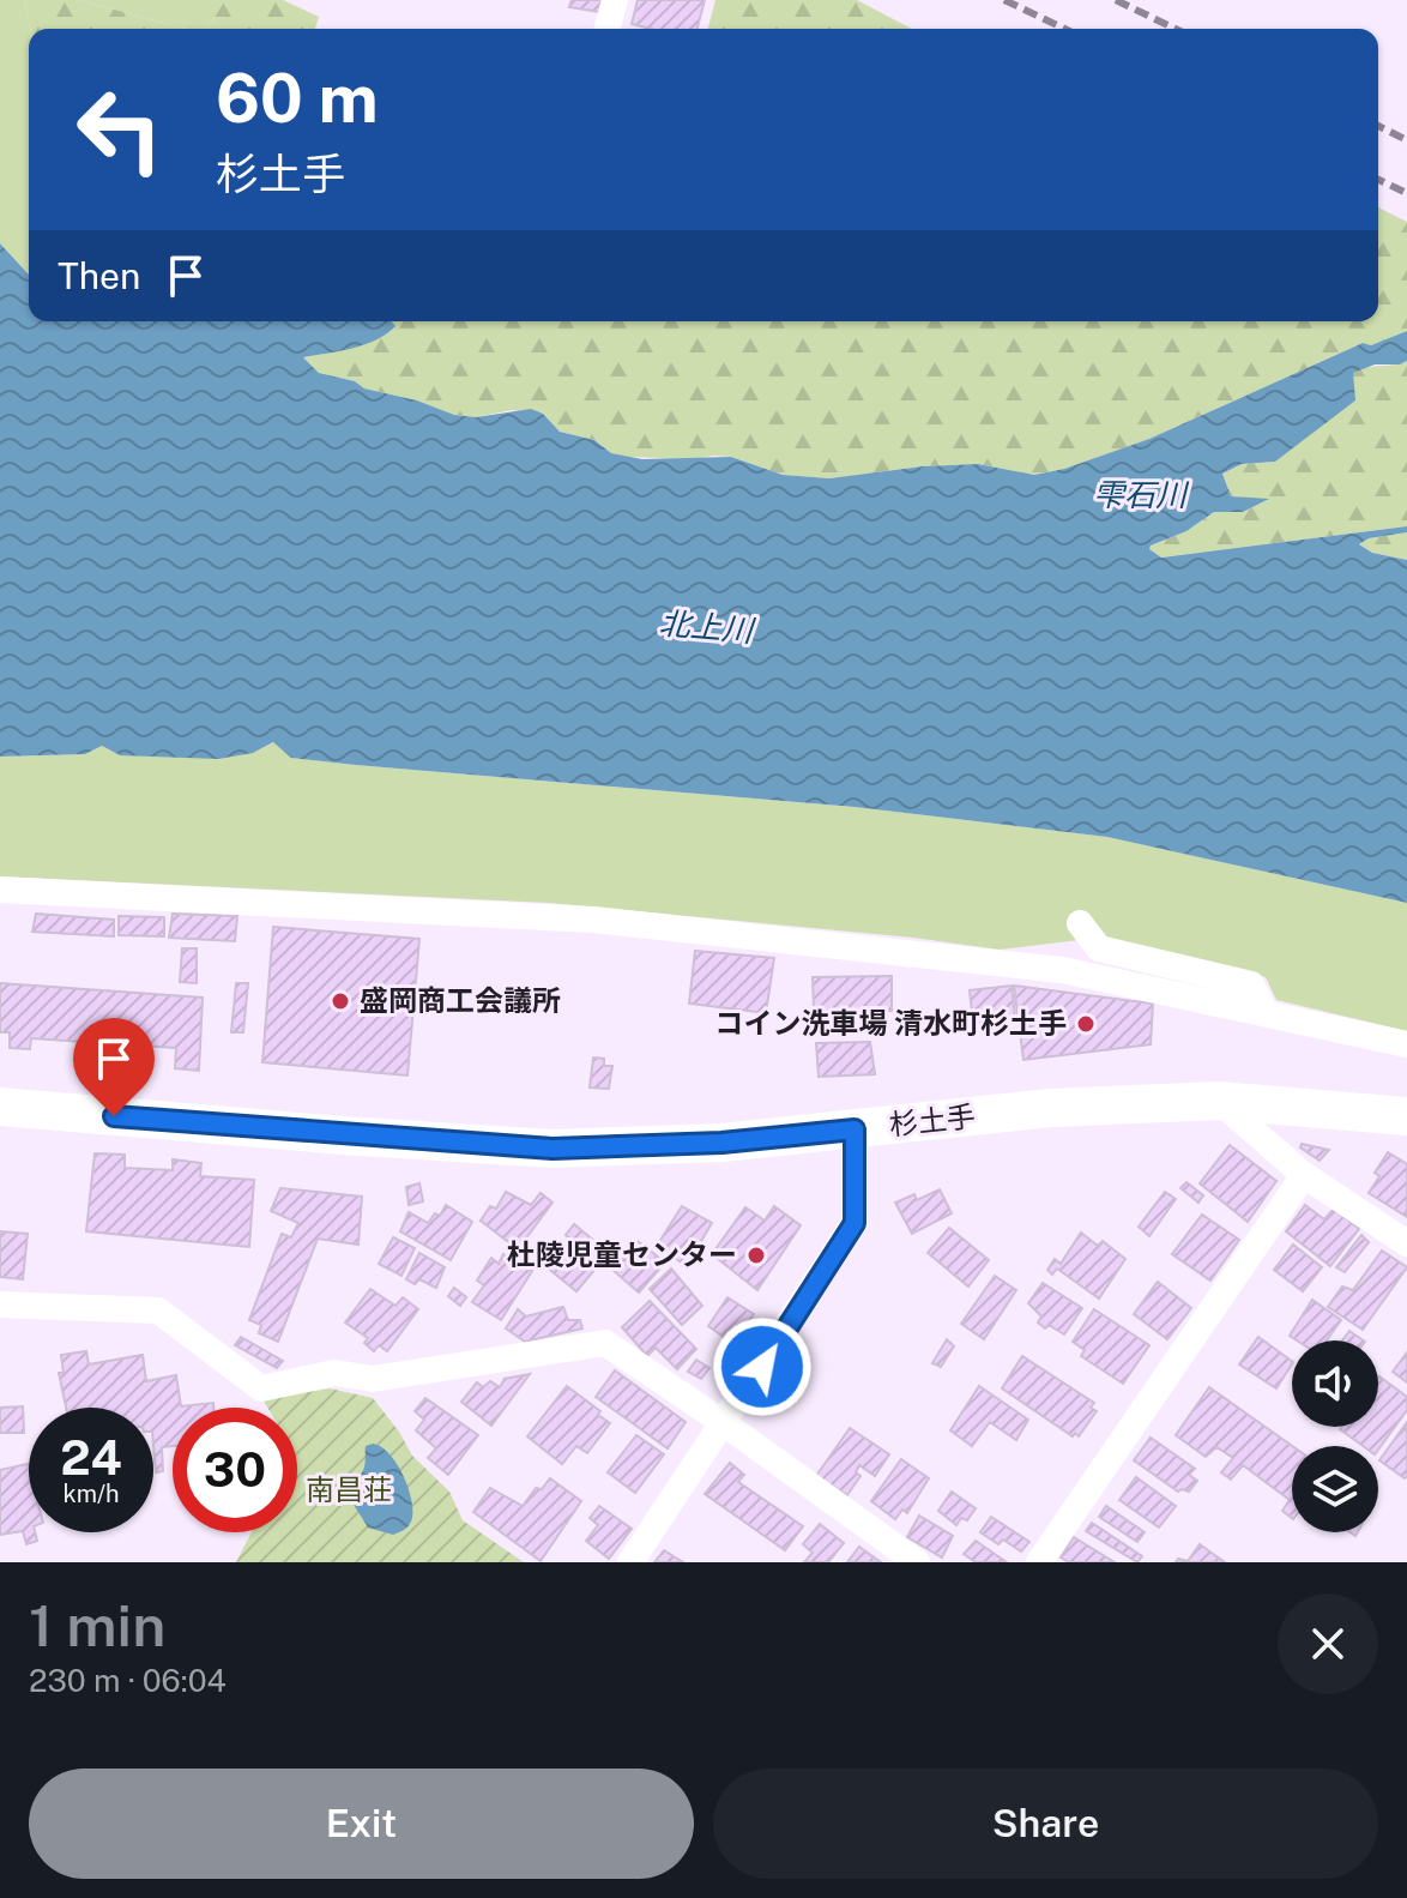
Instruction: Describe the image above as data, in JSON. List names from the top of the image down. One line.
{"streets":{"street":["杉土手"]},"water":["雫石川","北上川"],"parks":["南昌荘"],"places":["盛岡商工会議所","コイン洗車場 清水町杉土手","杜陵児童センター"],"page":{"turn":["60 m","杉土手"],"then":"Then","speed":"24 km/h","limit":"30","heading":["1 min","230 m · 06:04"],"buttons":["Exit","Share"]}}
